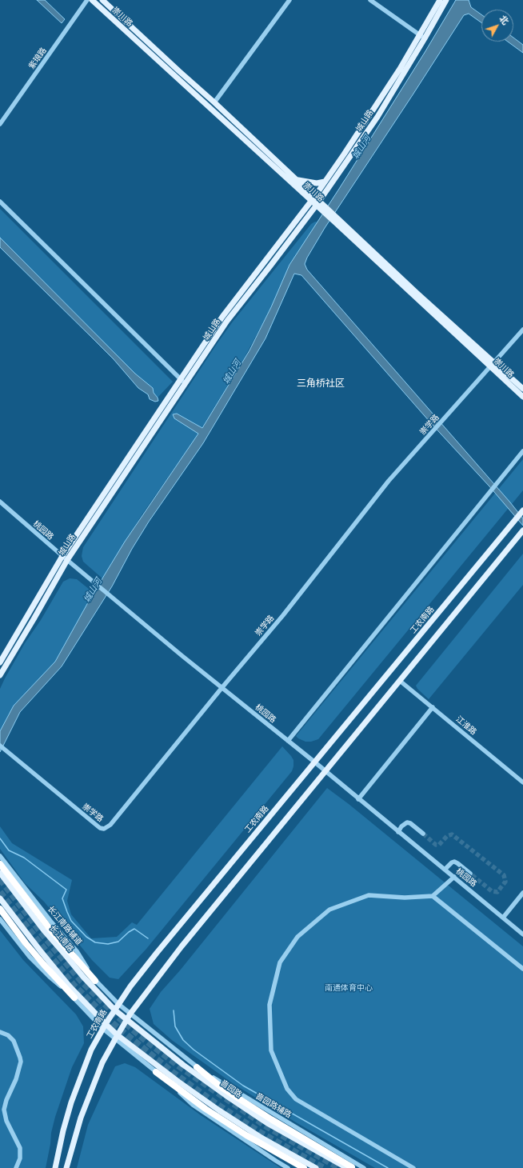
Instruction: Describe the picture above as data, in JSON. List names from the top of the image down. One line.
{"streets":{"main road":["崇川路","城山路","工农南路","长江南路","啬园路"],"street":["紫琅路","崇学路","桃园路","江淮路","长江南路辅道","啬园路辅路"]},"crossings":[["崇川路","城山路"],["崇川路","崇学路"],["城山路","桃园路"],["崇学路","桃园路"],["桃园路","工农南路"],["工农南路","长江南路辅道"],["工农南路","长江南路"],["工农南路","啬园路"],["工农南路","啬园路辅路"],["长江南路辅道","啬园路辅路"],["长江南路","啬园路"]],"districts":["三角桥社区"],"water":["城山河"],"parks":["南通体育中心"],"north":"top right"}
